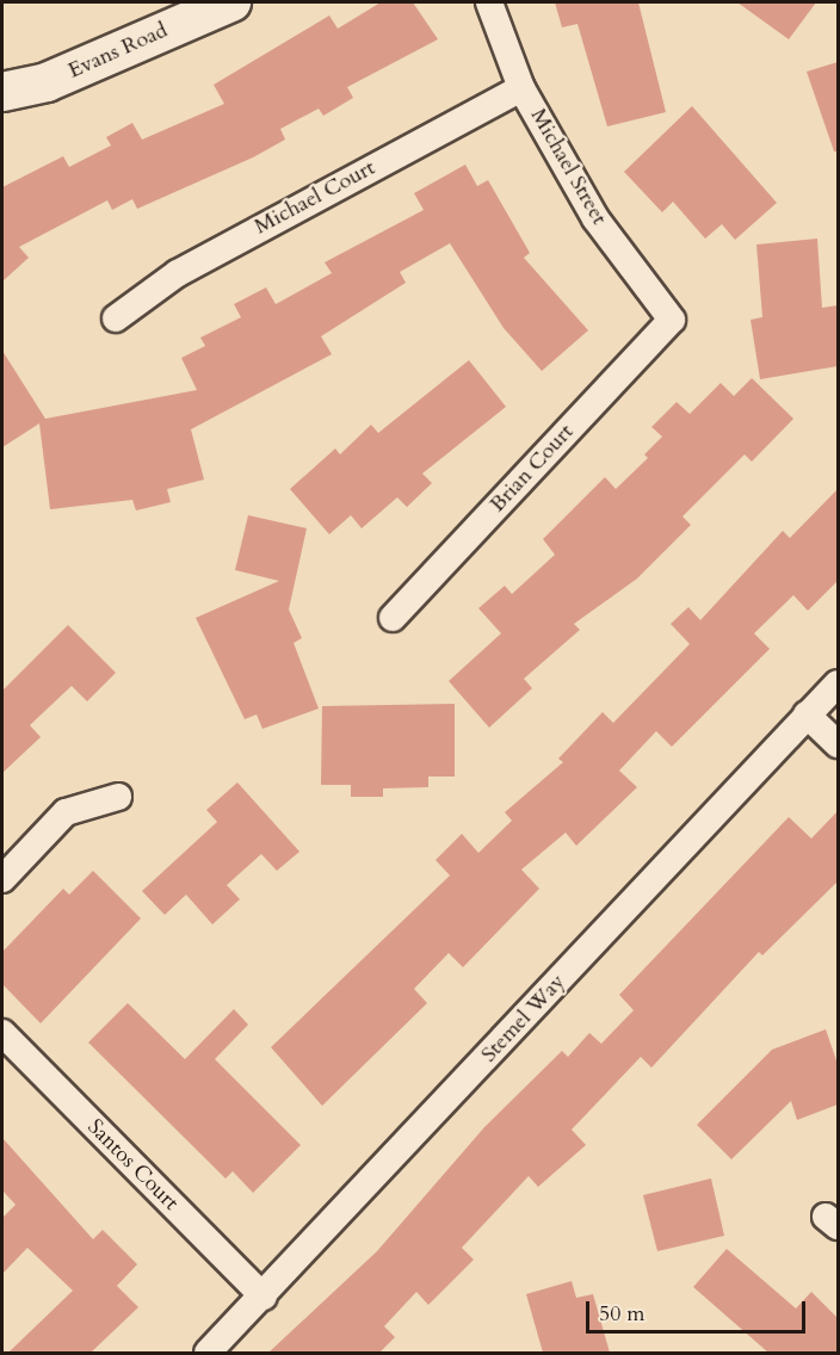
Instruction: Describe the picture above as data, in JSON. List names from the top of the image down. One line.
{"streets":{"street":["Evans Road","Michael Street","Michael Court","Brian Court","Stemel Way","Santos Court"]},"crossings":[["Michael Street","Michael Court"],["Michael Street","Brian Court"],["Stemel Way","Santos Court"]],"scale_bar":"50 m"}
